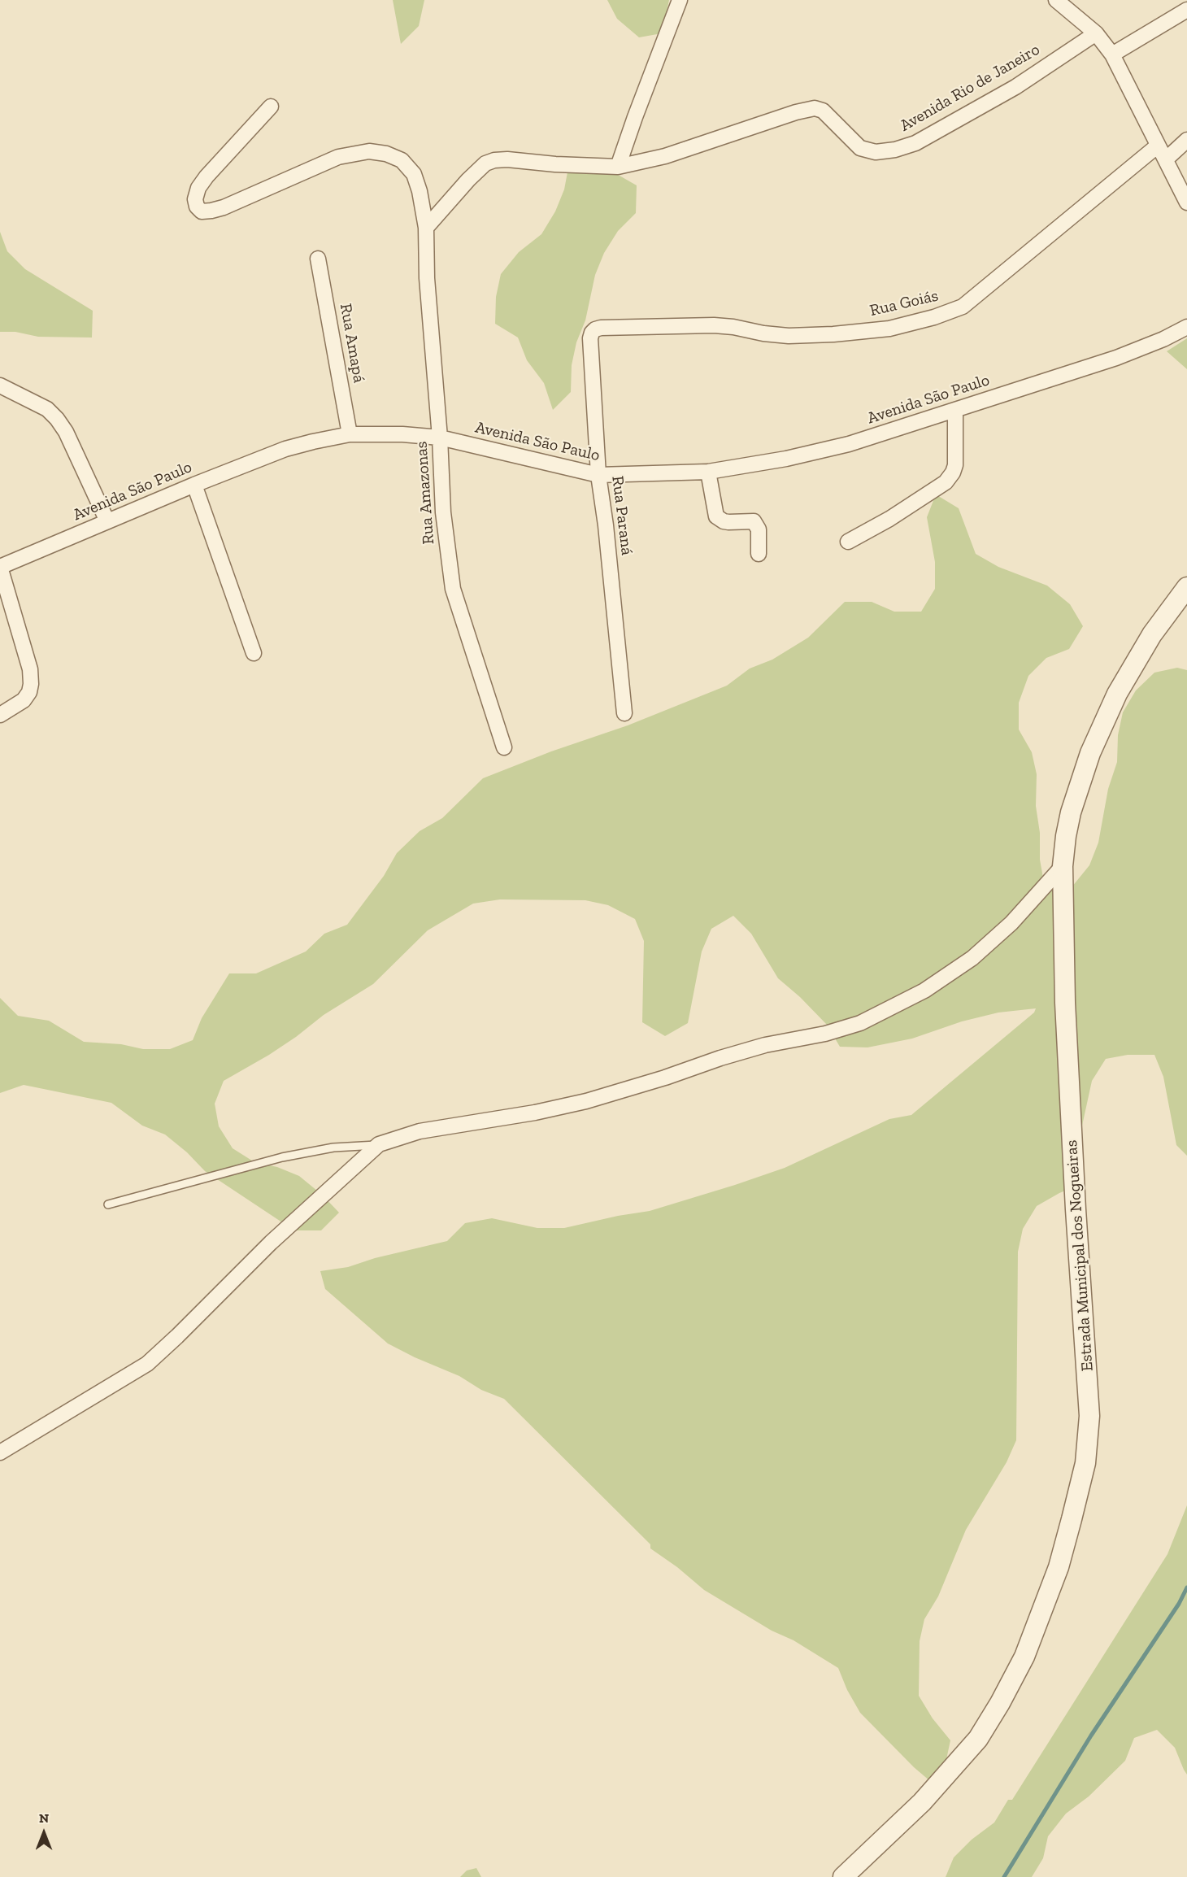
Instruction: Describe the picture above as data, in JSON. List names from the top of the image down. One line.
{"streets":{"street":["Avenida Rio de Janeiro","Rua Goiás","Rua Amapá","Avenida São Paulo","Rua Amazonas","Rua Paraná","Estrada Municipal dos Nogueiras"]},"crossings":[["Rua Goiás","Rua Paraná"],["Rua Amapá","Avenida São Paulo"],["Avenida São Paulo","Rua Amazonas"],["Avenida São Paulo","Rua Paraná"]],"north":"top"}
